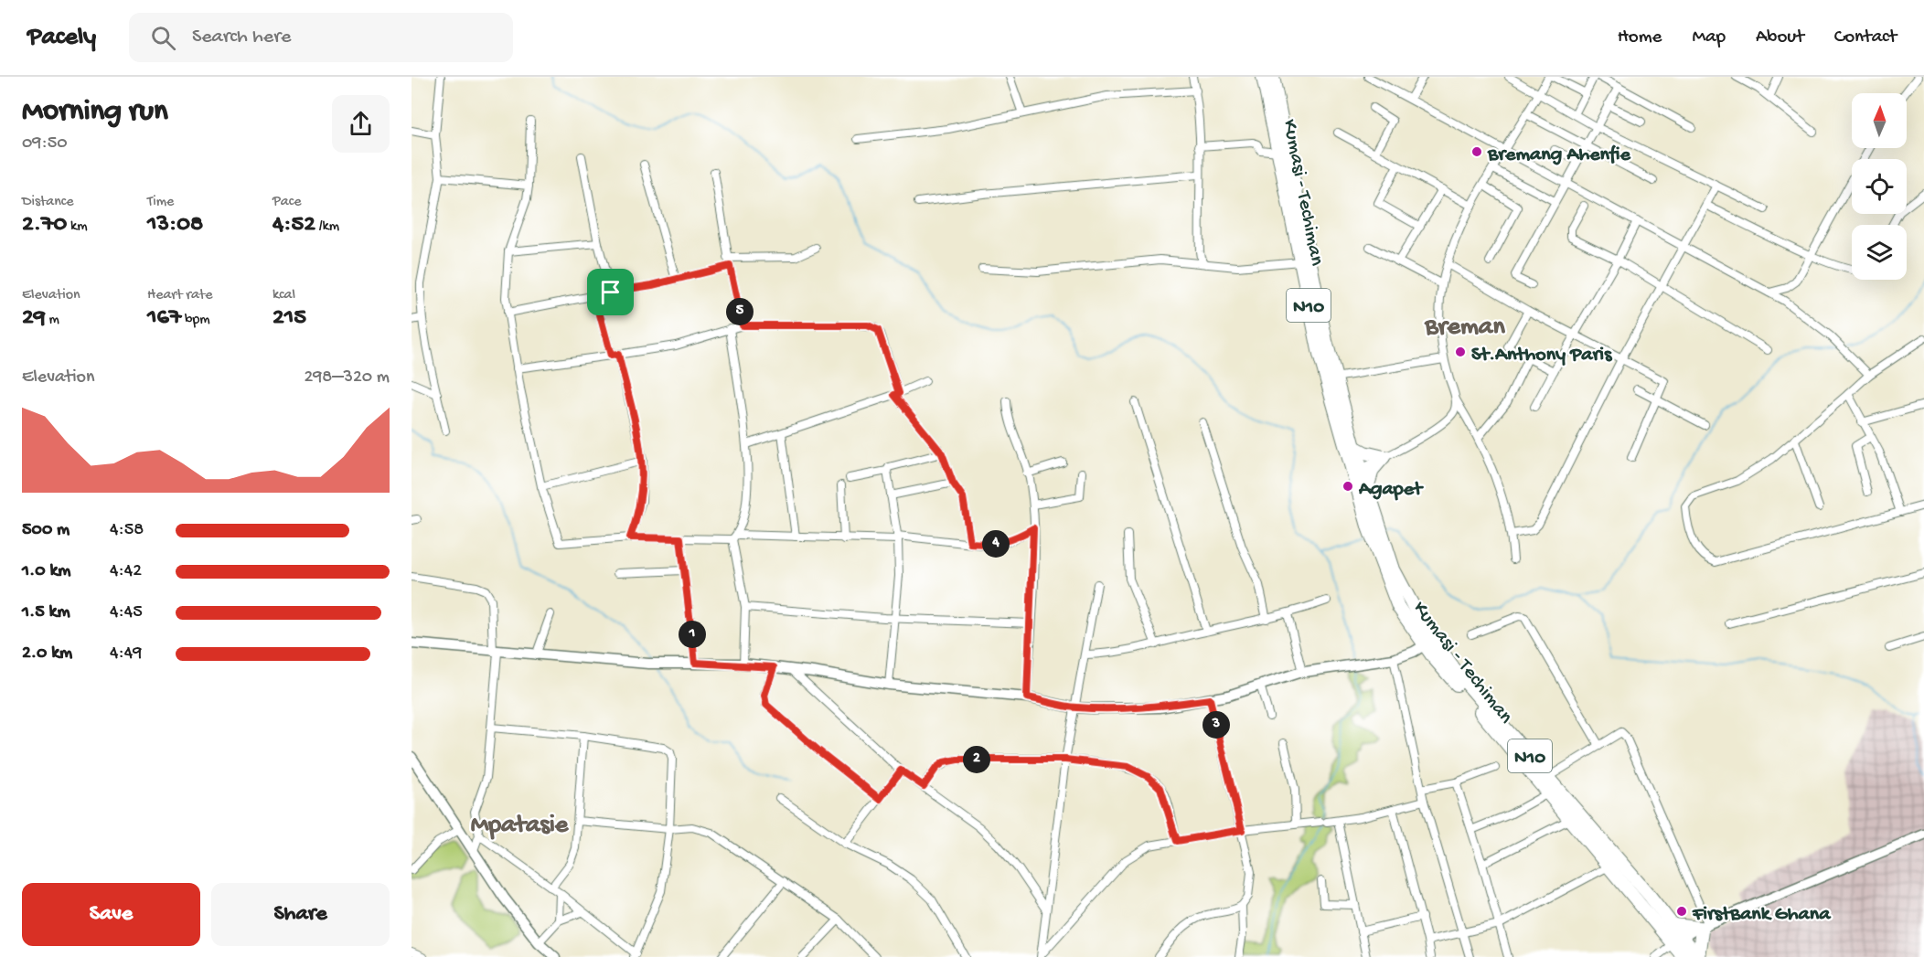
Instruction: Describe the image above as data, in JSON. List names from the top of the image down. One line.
{"streets":{"highway":["Kumasi - Techiman","N10"]},"crossings":[["Kumasi - Techiman","N10"]],"districts":["Breman","Mpatasie"],"places":["Bremang Ahenfie","St.Anthony Paris","Agapet","FirstBank Ghana"],"north":"top","page":{"header":"Pacely","search":"Search here","nav":["Home","Map","About","Contact"],"heading":["Morning run","09:50"],"stats":[["Distance","2.70 km"],["Time","13:08"],["Pace","4:52 /km"],["Elevation","29 m"],["Heart rate","167 bpm"],["kcal","215"]],"pins":["5","4","1","3","2"],"chart":["Elevation","298–320 m"],"list":[{"name":"500 m","note":"4:58"},{"name":"1.0 km","note":"4:42"},{"name":"1.5 km","note":"4:45"},{"name":"2.0 km","note":"4:49"}],"buttons":["Save","Share"]}}
